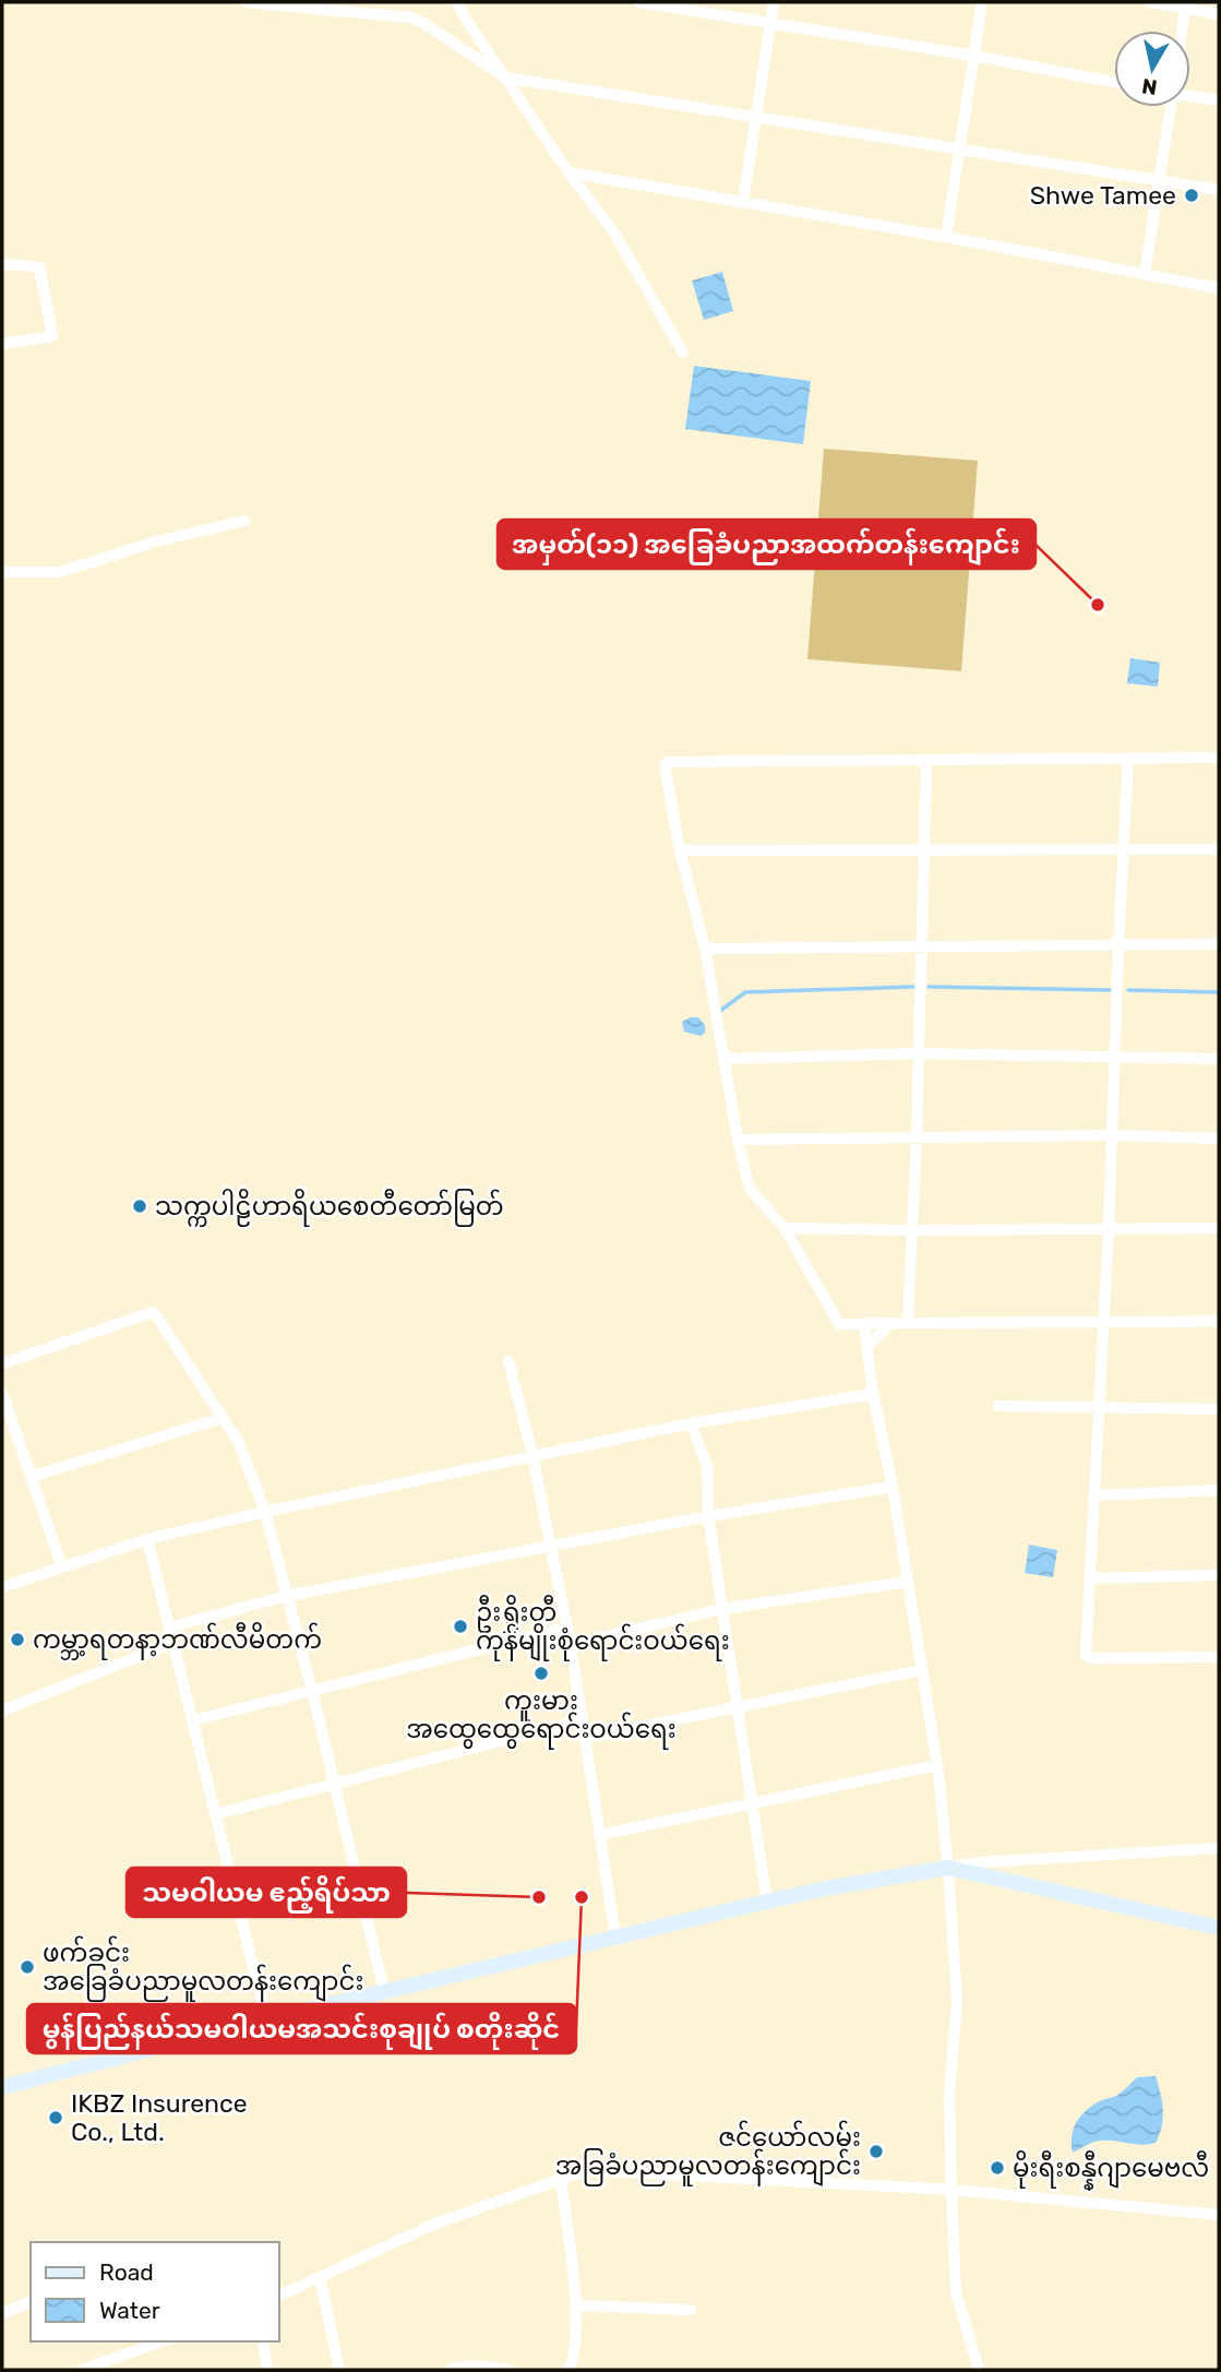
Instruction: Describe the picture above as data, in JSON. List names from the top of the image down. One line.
{"places":["Shwe Tamee","အမှတ်(၁၁) အခြေခံပညာအထက်တန်းကျောင်း","သက္ကပါဠိဟာရိယစေတီတော်မြတ်","ဦးရှိုးတီ ကုန်မျိုးစုံရောင်းဝယ်ရေး","ကမ္ဘာ့ရတနာ့ဘဏ်လီမိတက်","ကူးမား အထွေထွေရောင်းဝယ်ရေး","သမဝါယမ ဧည့်ရိပ်သာ","မွန်ပြည်နယ်သမဝါယမအသင်းစုချုပ် စတိုးဆိုင်","ဖက်ခင်း အခြေခံပညာမူလတန်းကျောင်း","IKBZ Insurence Co., Ltd.","ဇင်ယော်လမ်း အခြခံပညာမူလတန်းကျောင်း","မိုးရီးစန္နီဂျာမေဗလီ"],"legend":["Road","Water"],"north":"bottom"}
